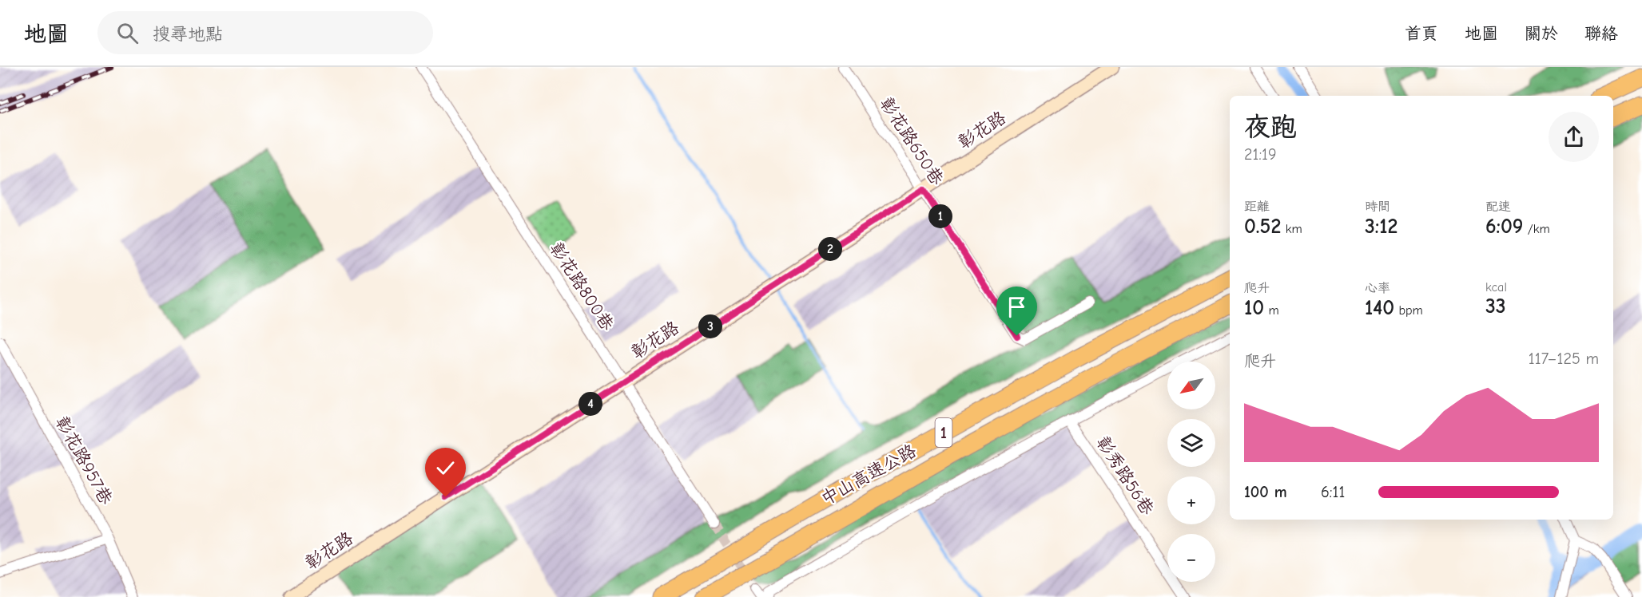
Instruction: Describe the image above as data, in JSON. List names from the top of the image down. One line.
{"streets":{"highway":["1","中山高速公路"],"street":["彰花路","彰花路650巷","彰花路800巷","彰花路957巷","彰秀路56巷"]},"crossings":[["彰花路","彰花路650巷"],["彰花路","彰花路800巷"]],"north":"bottom left","page":{"header":"地圖","search":"搜尋地點","nav":["首頁","地圖","關於","聯絡"],"heading":["夜跑","21:19"],"stats":[["距離","0.52 km"],["時間","3:12"],["配速","6:09 /km"],["爬升","10 m"],["心率","140 bpm"],["kcal","33"]],"pins":["1","2","3","4"],"chart":["爬升","117–125 m"],"map_buttons":["+","−"],"list":[{"name":"100 m","note":"6:11"}]}}
